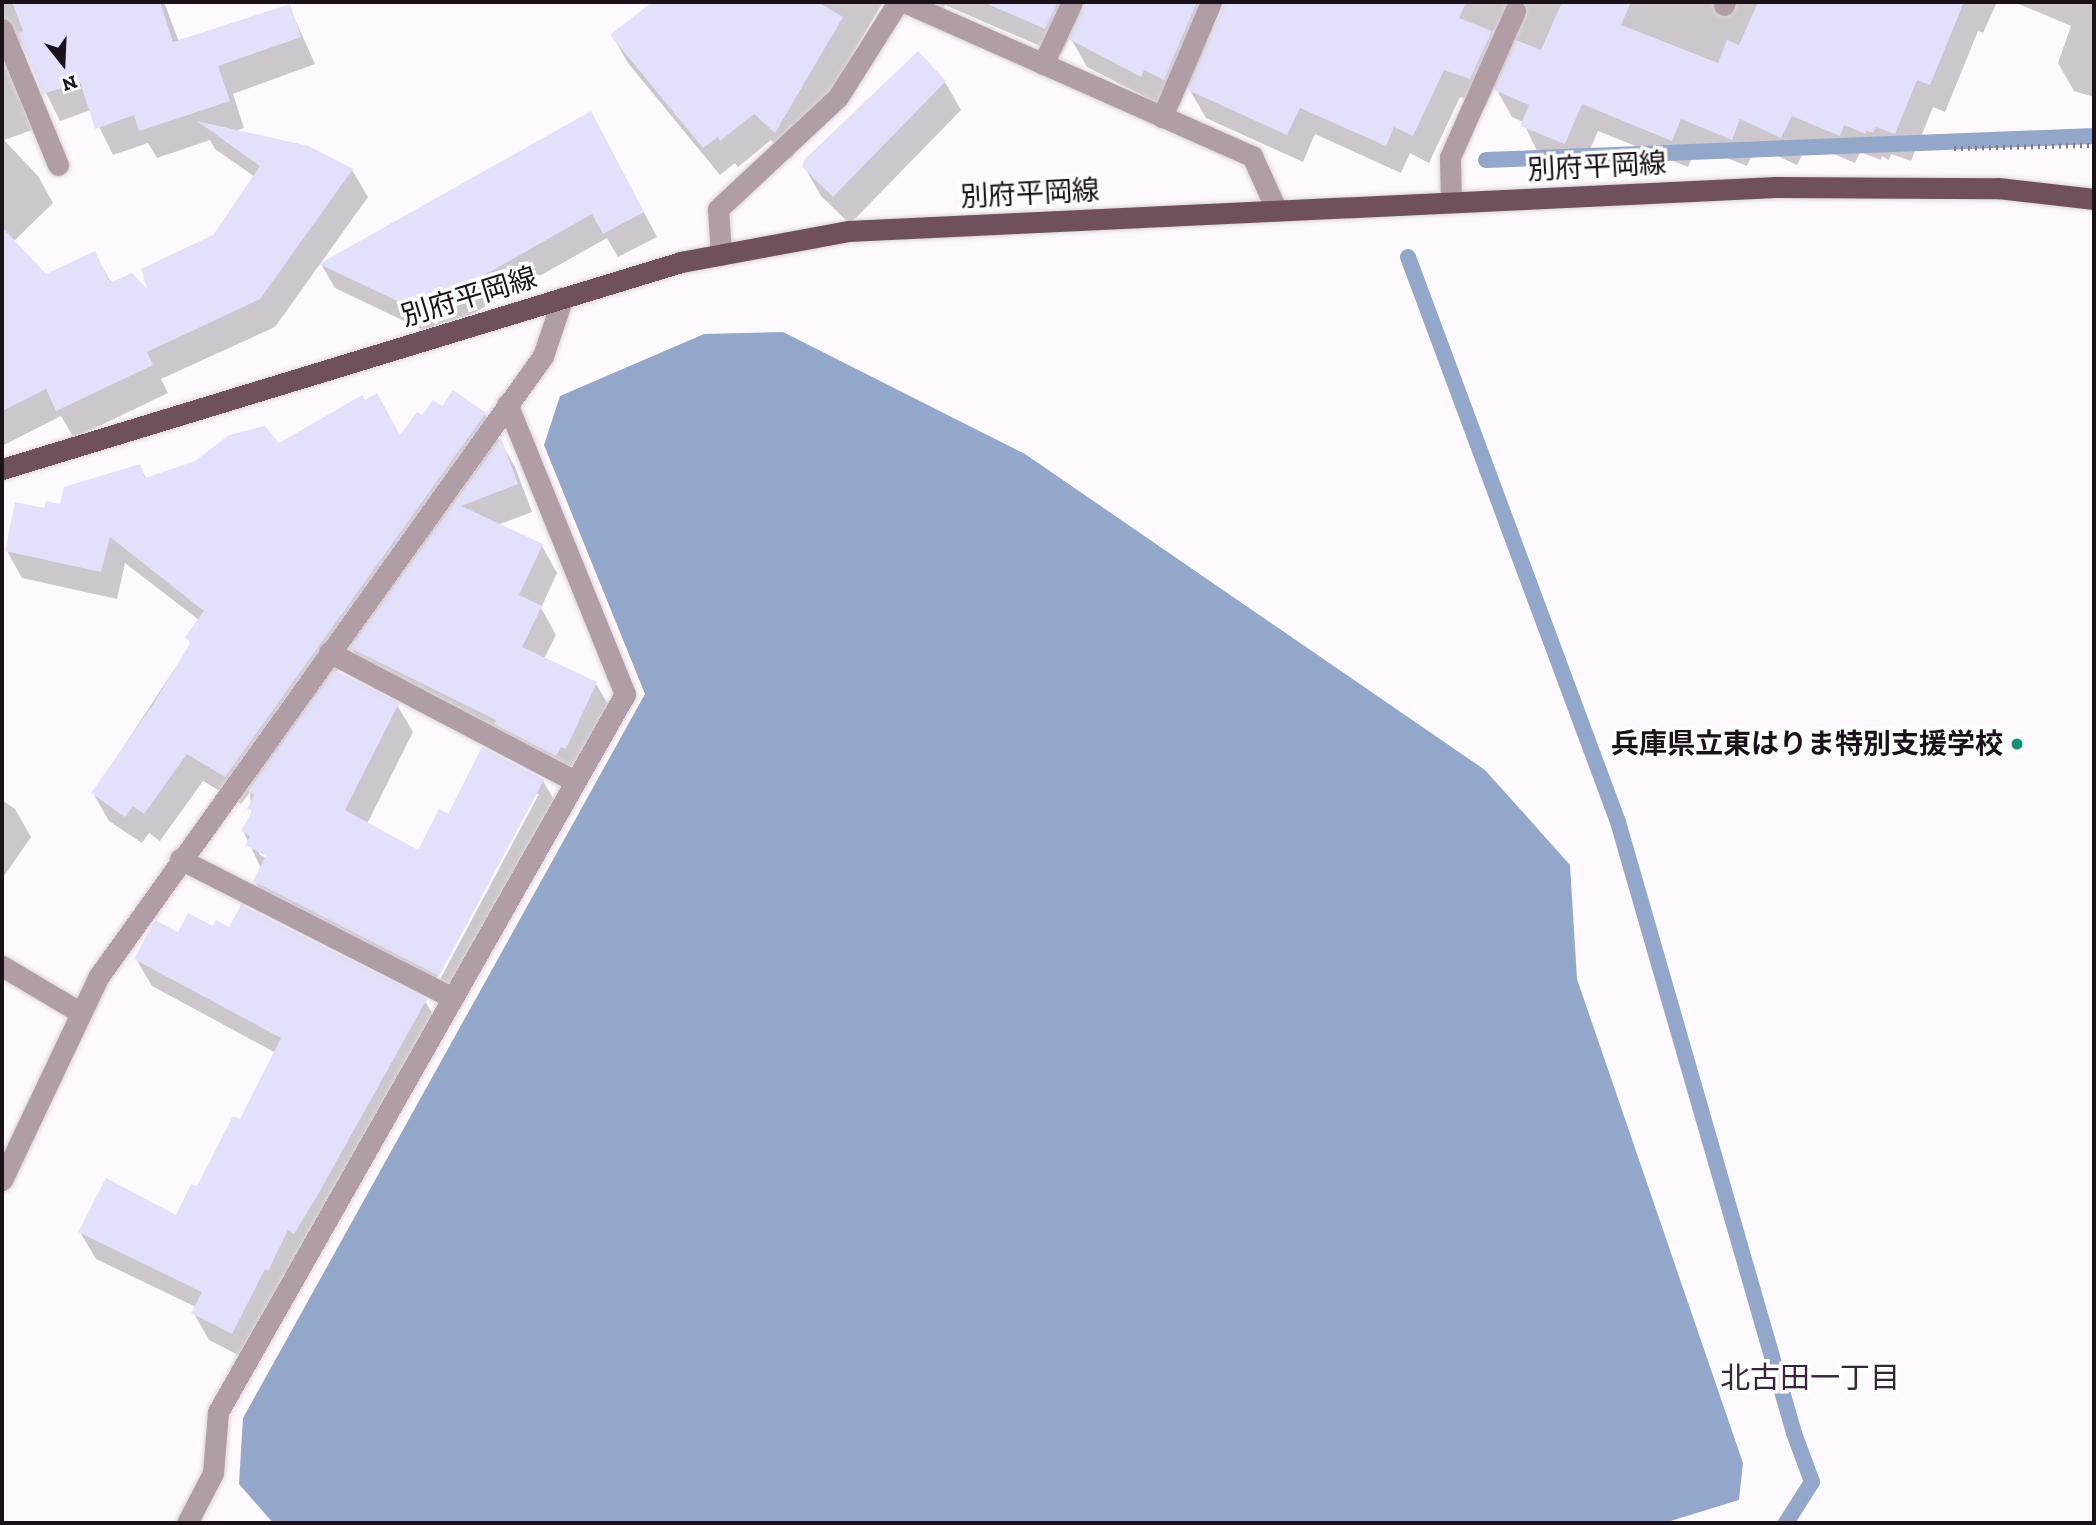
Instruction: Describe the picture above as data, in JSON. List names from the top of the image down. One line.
{"streets":{"main road":["別府平岡線"]},"districts":["北古田一丁目"],"places":["兵庫県立東はりま特別支援学校"],"north":"bottom"}
